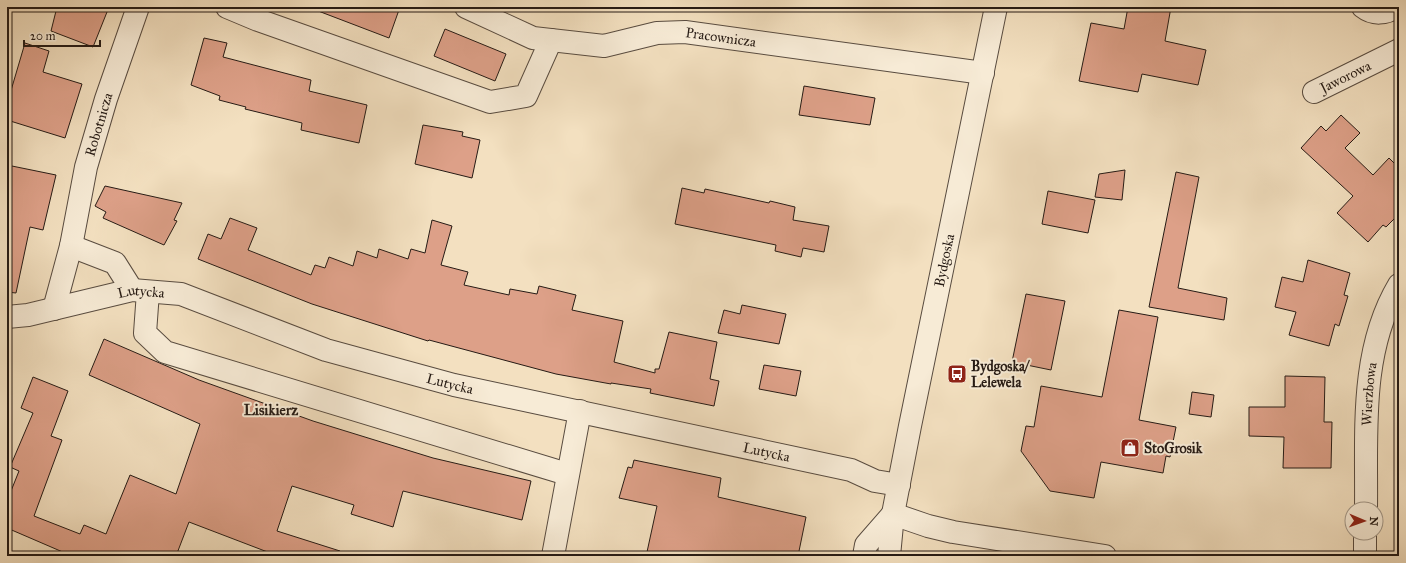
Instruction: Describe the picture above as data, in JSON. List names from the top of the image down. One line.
{"streets":{"street":["Pracownicza","Jaworowa","Robotnicza","Bydgoska","Lutycka","Wierzbowa"]},"crossings":[["Pracownicza","Bydgoska"],["Robotnicza","Lutycka"],["Bydgoska","Lutycka"]],"districts":["Lisikierz"],"places":{"bus stop":["Bydgoska/ Lelewela"],"shop":["StoGrosik"]},"scale_bar":"20 m","north":"right"}
